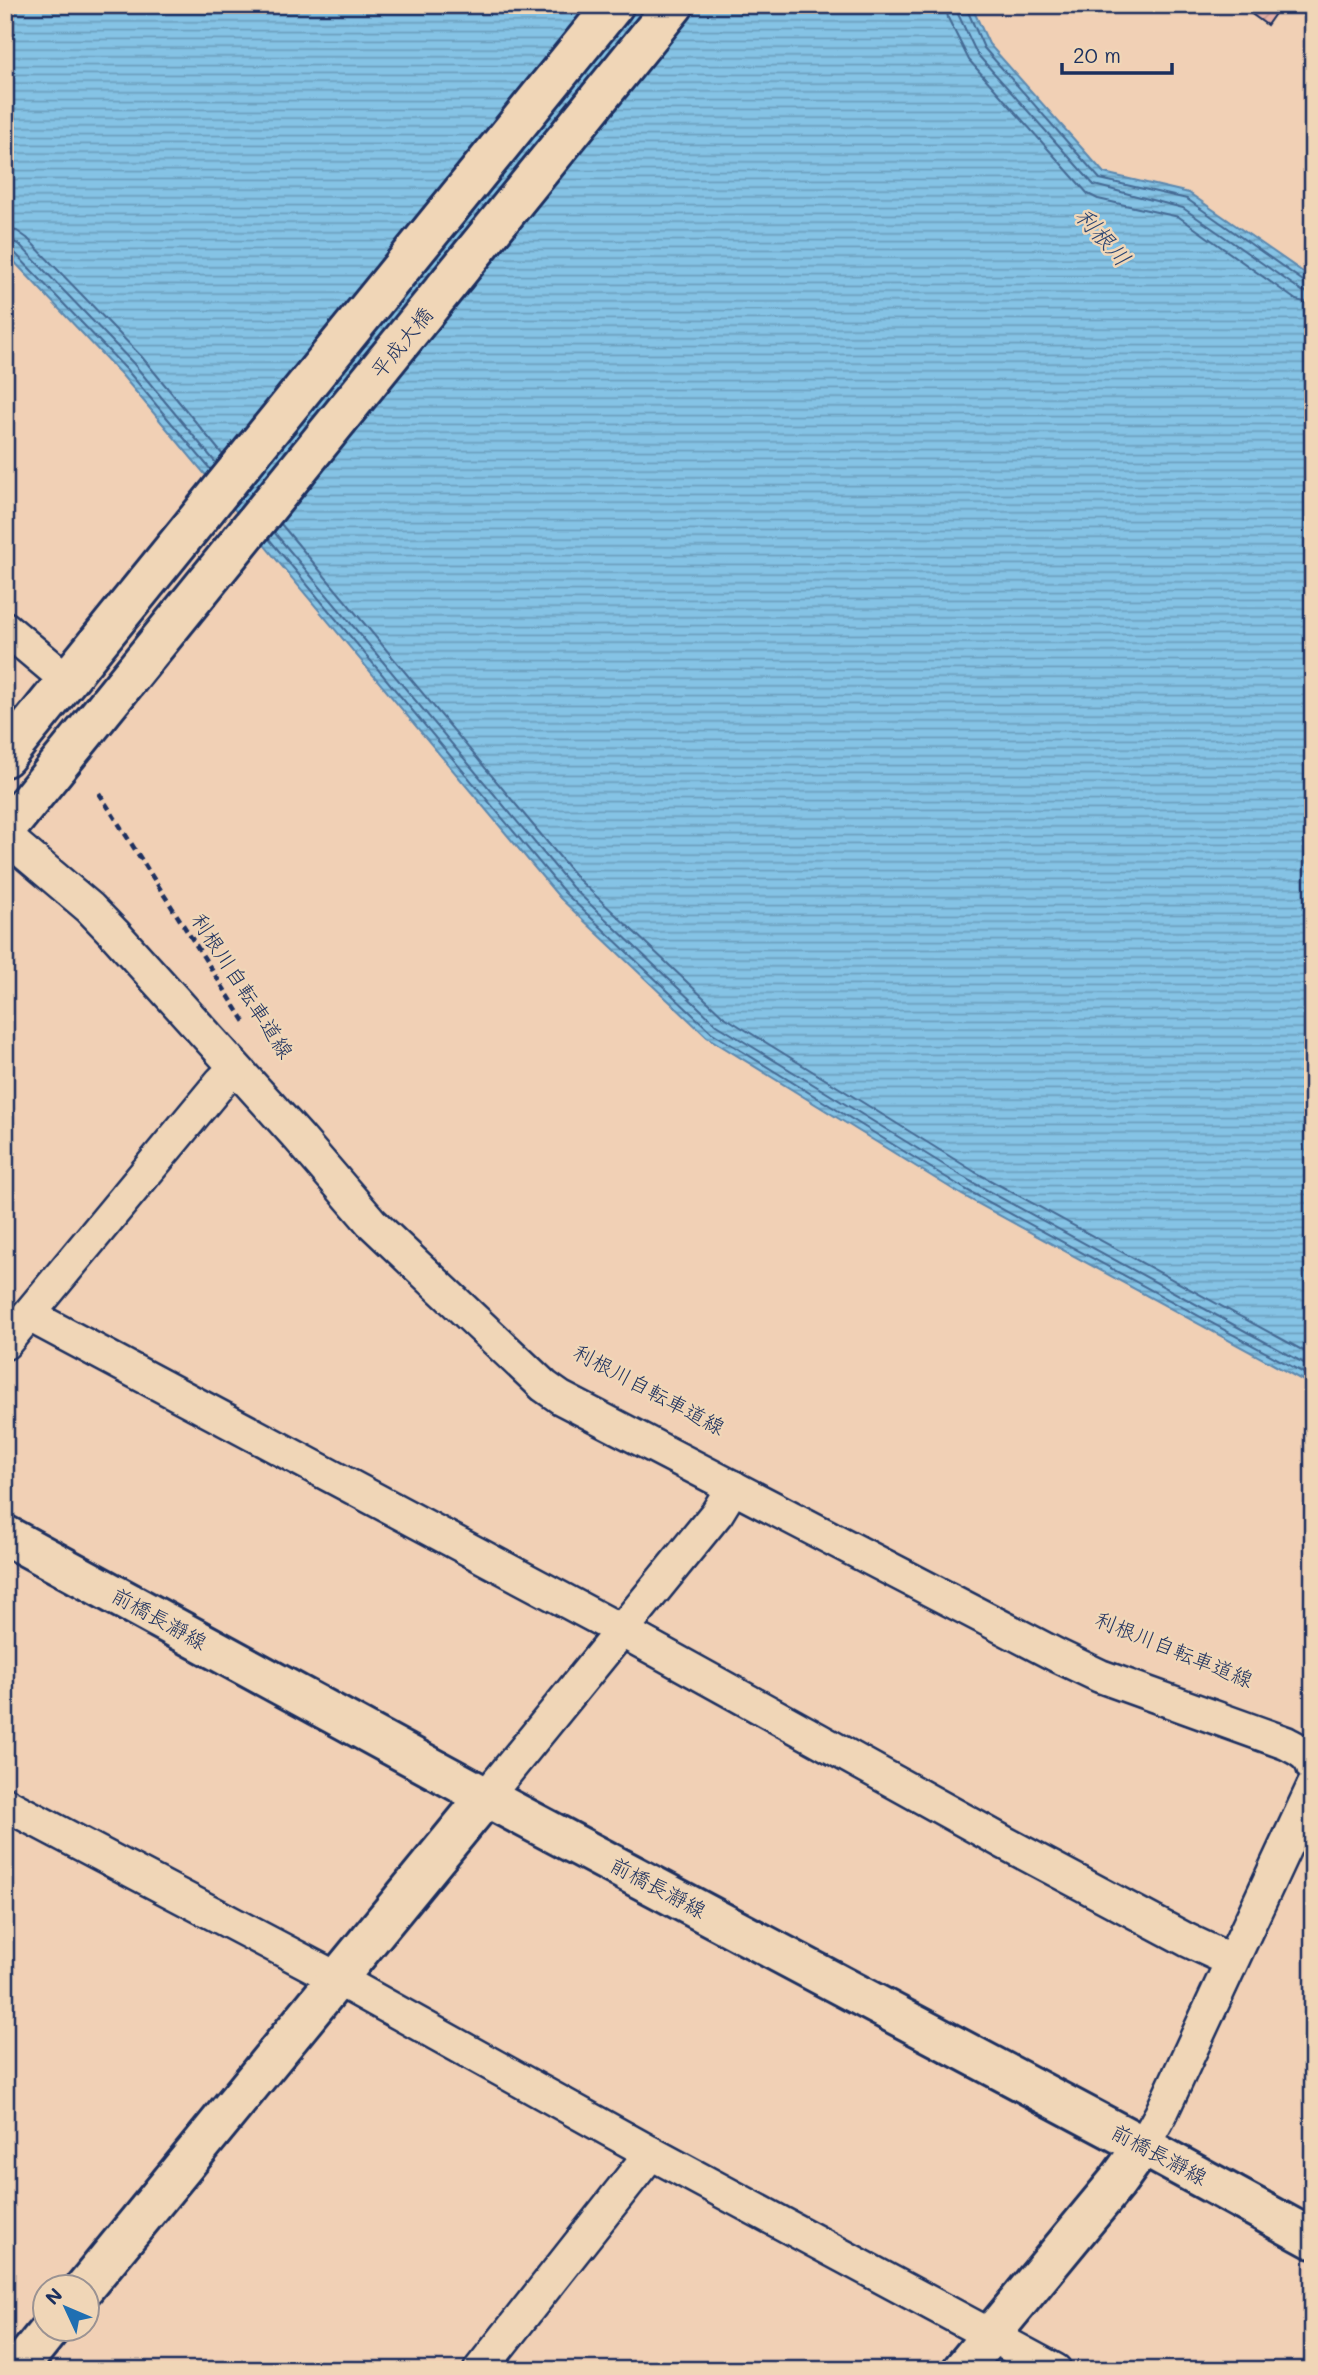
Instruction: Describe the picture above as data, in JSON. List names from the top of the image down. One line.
{"streets":{"street":["平成大橋","前橋長瀞線"],"path":["利根川自転車道線"]},"water":["利根川"],"scale_bar":"20 m","north":"top left"}
